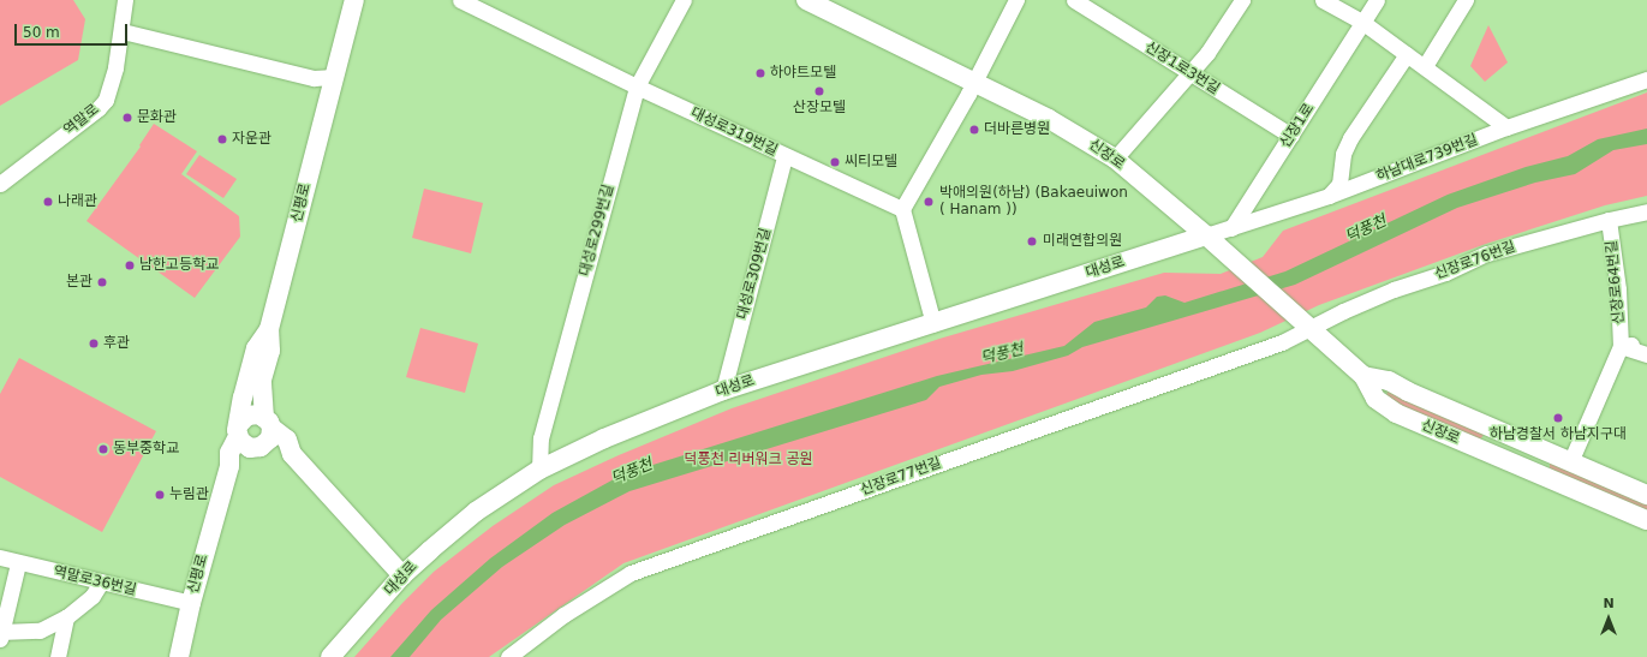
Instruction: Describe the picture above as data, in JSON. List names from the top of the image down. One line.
{"streets":{"street":["신장1로3번길","역말로","신장1로","대성로319번길","신장로","하남대로739번길","신평로","대성로299번길","신장로76번길","대성로","대성로309번길","신장로64번길","신장로77번길","역말로36번길"]},"crossings":[["신장1로3번길","신장1로"],["신장1로","하남대로739번길"],["대성로319번길","대성로299번길"],["대성로319번길","대성로309번길"],["신장로","하남대로739번길"],["신장로","신장로76번길"],["신장로","대성로"],["신장로","신장로64번길"],["신장로","신장로77번길"],["하남대로739번길","대성로"],["신평로","역말로36번길"],["대성로299번길","대성로"],["신장로76번길","신장로64번길"],["신장로76번길","신장로77번길"],["대성로","대성로309번길"]],"water":["덕풍천"],"parks":["덕풍천 리버워크 공원"],"places":["하야트모텔","산장모텔","문화관","더바른병원","자운관","씨티모텔","나래관","박애의원(하남) (Bakaeuiwon ( Hanam ))","미래연합의원","남한고등학교","본관","후관","하남경찰서 하남지구대","동부중학교","누림관"],"scale_bar":"50 m","north":"top"}
